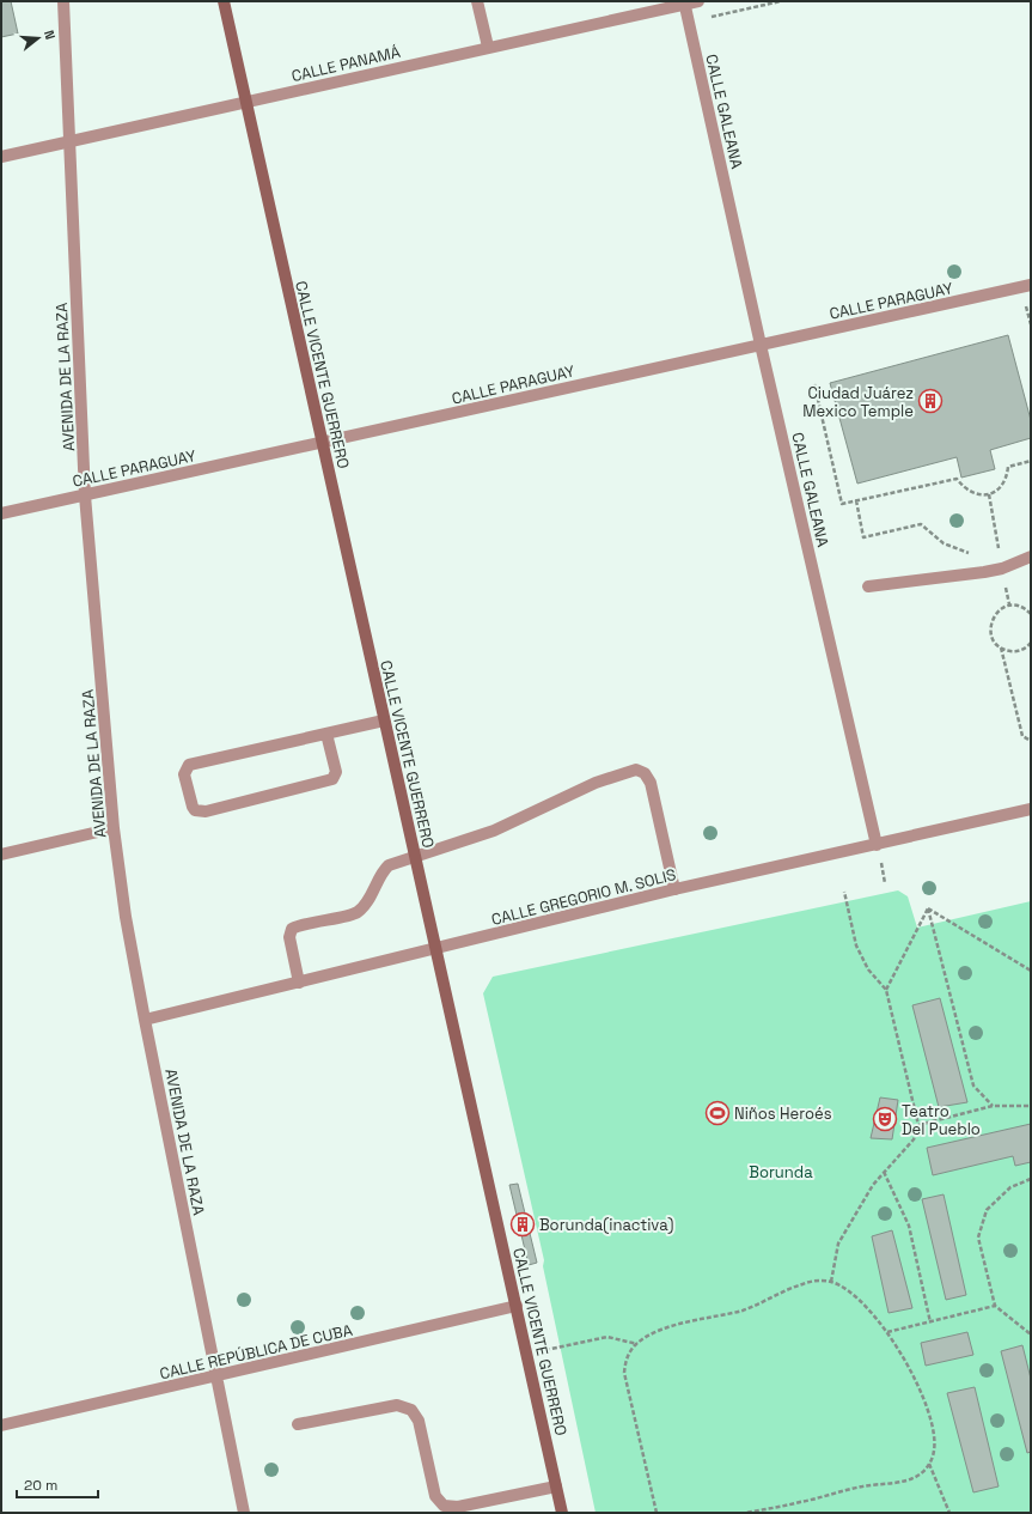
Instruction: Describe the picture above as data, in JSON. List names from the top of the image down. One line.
{"streets":{"main road":["CALLE VICENTE GUERRERO"],"street":["CALLE PANAMÁ","CALLE GALEANA","CALLE PARAGUAY","AVENIDA DE LA RAZA","CALLE GREGORIO M. SOLIS","CALLE REPÚBLICA DE CUBA"]},"crossings":[["CALLE PANAMÁ","CALLE GALEANA"],["CALLE PANAMÁ","CALLE VICENTE GUERRERO"],["CALLE PANAMÁ","AVENIDA DE LA RAZA"],["CALLE GALEANA","CALLE PARAGUAY"],["CALLE GALEANA","CALLE GREGORIO M. SOLIS"],["CALLE PARAGUAY","CALLE VICENTE GUERRERO"],["CALLE PARAGUAY","AVENIDA DE LA RAZA"],["CALLE VICENTE GUERRERO","CALLE GREGORIO M. SOLIS"],["CALLE VICENTE GUERRERO","CALLE REPÚBLICA DE CUBA"],["AVENIDA DE LA RAZA","CALLE GREGORIO M. SOLIS"],["AVENIDA DE LA RAZA","CALLE REPÚBLICA DE CUBA"]],"parks":["Borunda"],"places":{"building":["Ciudad Juárez Mexico Temple","Borunda(inactiva)"],"sports":["Niños Heroés"],"theatre":["Teatro Del Pueblo"]},"scale_bar":"20 m","north":"right"}
